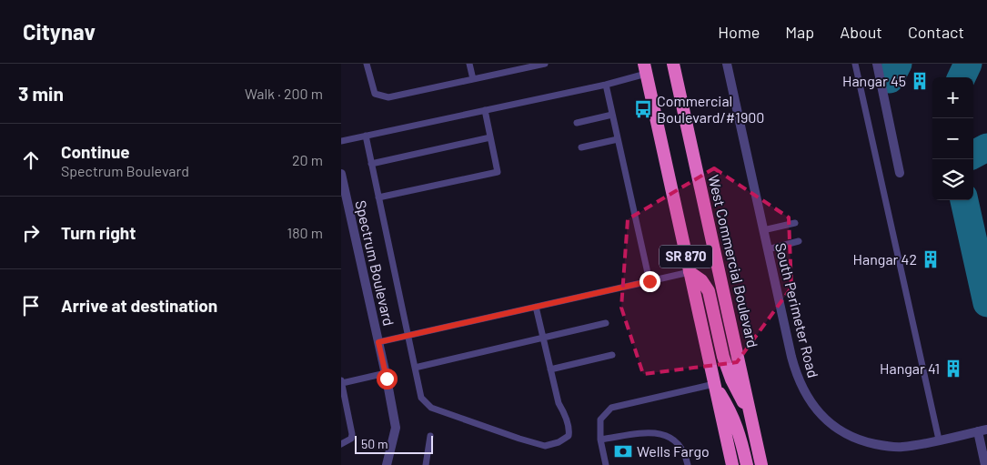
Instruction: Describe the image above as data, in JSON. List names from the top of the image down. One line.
{"streets":{"highway":["SR 870","West Commercial Boulevard"],"street":["Spectrum Boulevard","South Perimeter Road"]},"places":{"building":["Hangar 45","Hangar 42","Hangar 41"],"bus stop":["Commercial Boulevard/#1900"],"bank":["Wells Fargo"]},"scale_bar":"50 m","page":{"header":"Citynav","nav":["Home","Map","About","Contact"],"heading":["3 min","Walk · 200 m"],"map_buttons":["+","−"],"list":[["Continue","Spectrum Boulevard","20 m"],["Turn right","180 m"],"Arrive at destination"],"scale":"50 m"}}
